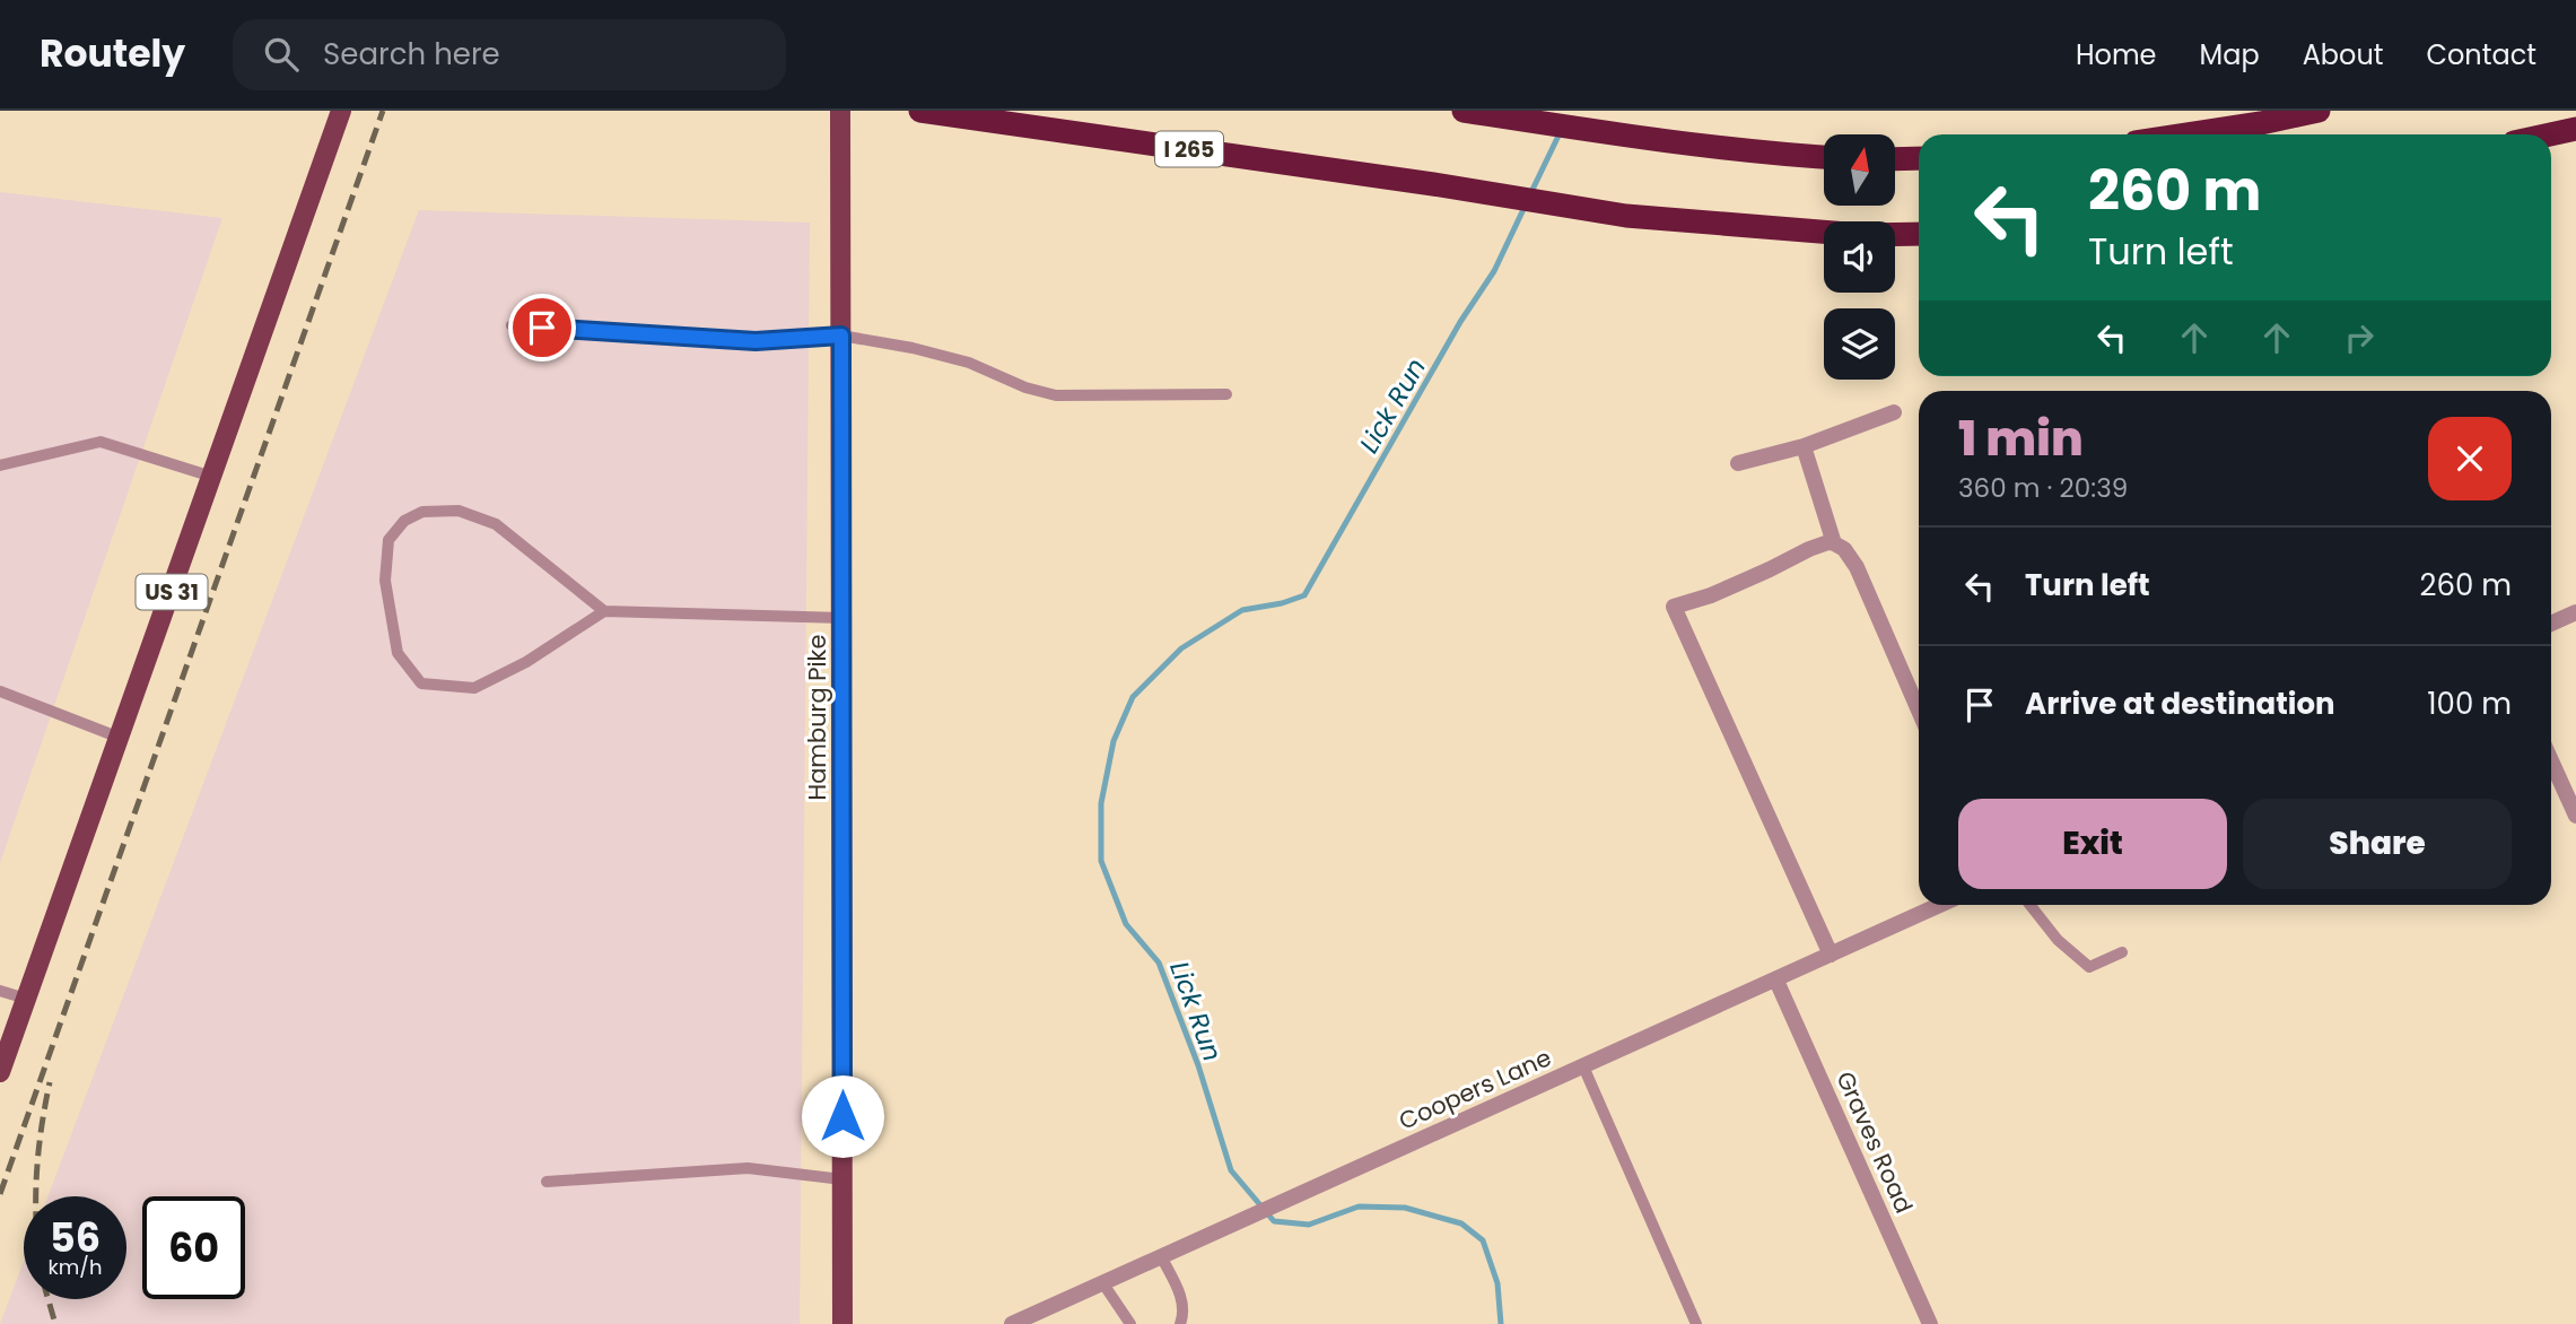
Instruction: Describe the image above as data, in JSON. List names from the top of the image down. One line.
{"streets":{"highway":["I 265"],"main road":["US 31","Hamburg Pike"],"street":["Coopers Lane","Graves Road"]},"crossings":[["Coopers Lane","Graves Road"]],"water":["Lick Run"],"north":"top","page":{"header":"Routely","search":"Search here","nav":["Home","Map","About","Contact"],"turn":["260 m","Turn left"],"heading":["1 min","360 m · 20:39"],"list":[{"name":"Turn left","value":"260 m"},{"name":"Arrive at destination","value":"100 m"}],"buttons":["Exit","Share"],"speed":"56 km/h","limit":"60"}}
